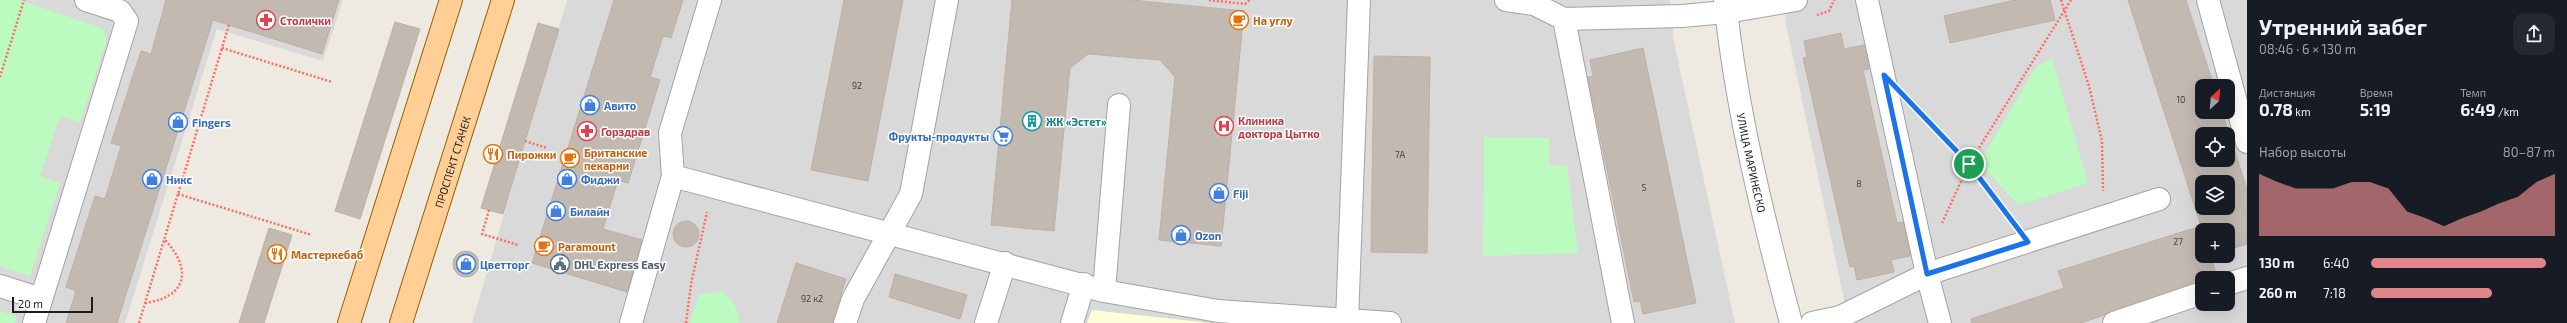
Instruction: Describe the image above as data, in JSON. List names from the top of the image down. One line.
{"streets":{"main road":["ПРОСПЕКТ СТАЧЕК"],"street":["УЛИЦА МАРИНЕСКО"]},"places":{"pharmacy":["Столички","Горздрав"],"cafe":["На углу","Британские пекарни","Paramount"],"shop":["Авито","Fingers","Никс","Фиджи","Fiji","Билайн","Ozon","Цветторг"],"building":["ЖК «Эстет»"],"hospital":["Клиника доктора Цытко"],"supermarket":["Фрукты-продукты"],"restaurant":["Пирожки","Мастеркебаб"],"public building":["DHL Express Easy"]},"house_numbers":["92","10","7А","8","5","27","92 к2"],"scale_bar":"20 m","north":"top right","page":{"heading":["Утренний забег","08:46 · 6 × 130 m"],"stats":[["Дистанция","0.78 km"],["Время","5:19"],["Темп","6:49 /km"]],"map_buttons":["+","−"],"chart":["Набор высоты","80–87 m"],"list":[{"name":"130 m","note":"6:40"},{"name":"260 m","note":"7:18"}],"scale":"20 m"}}
